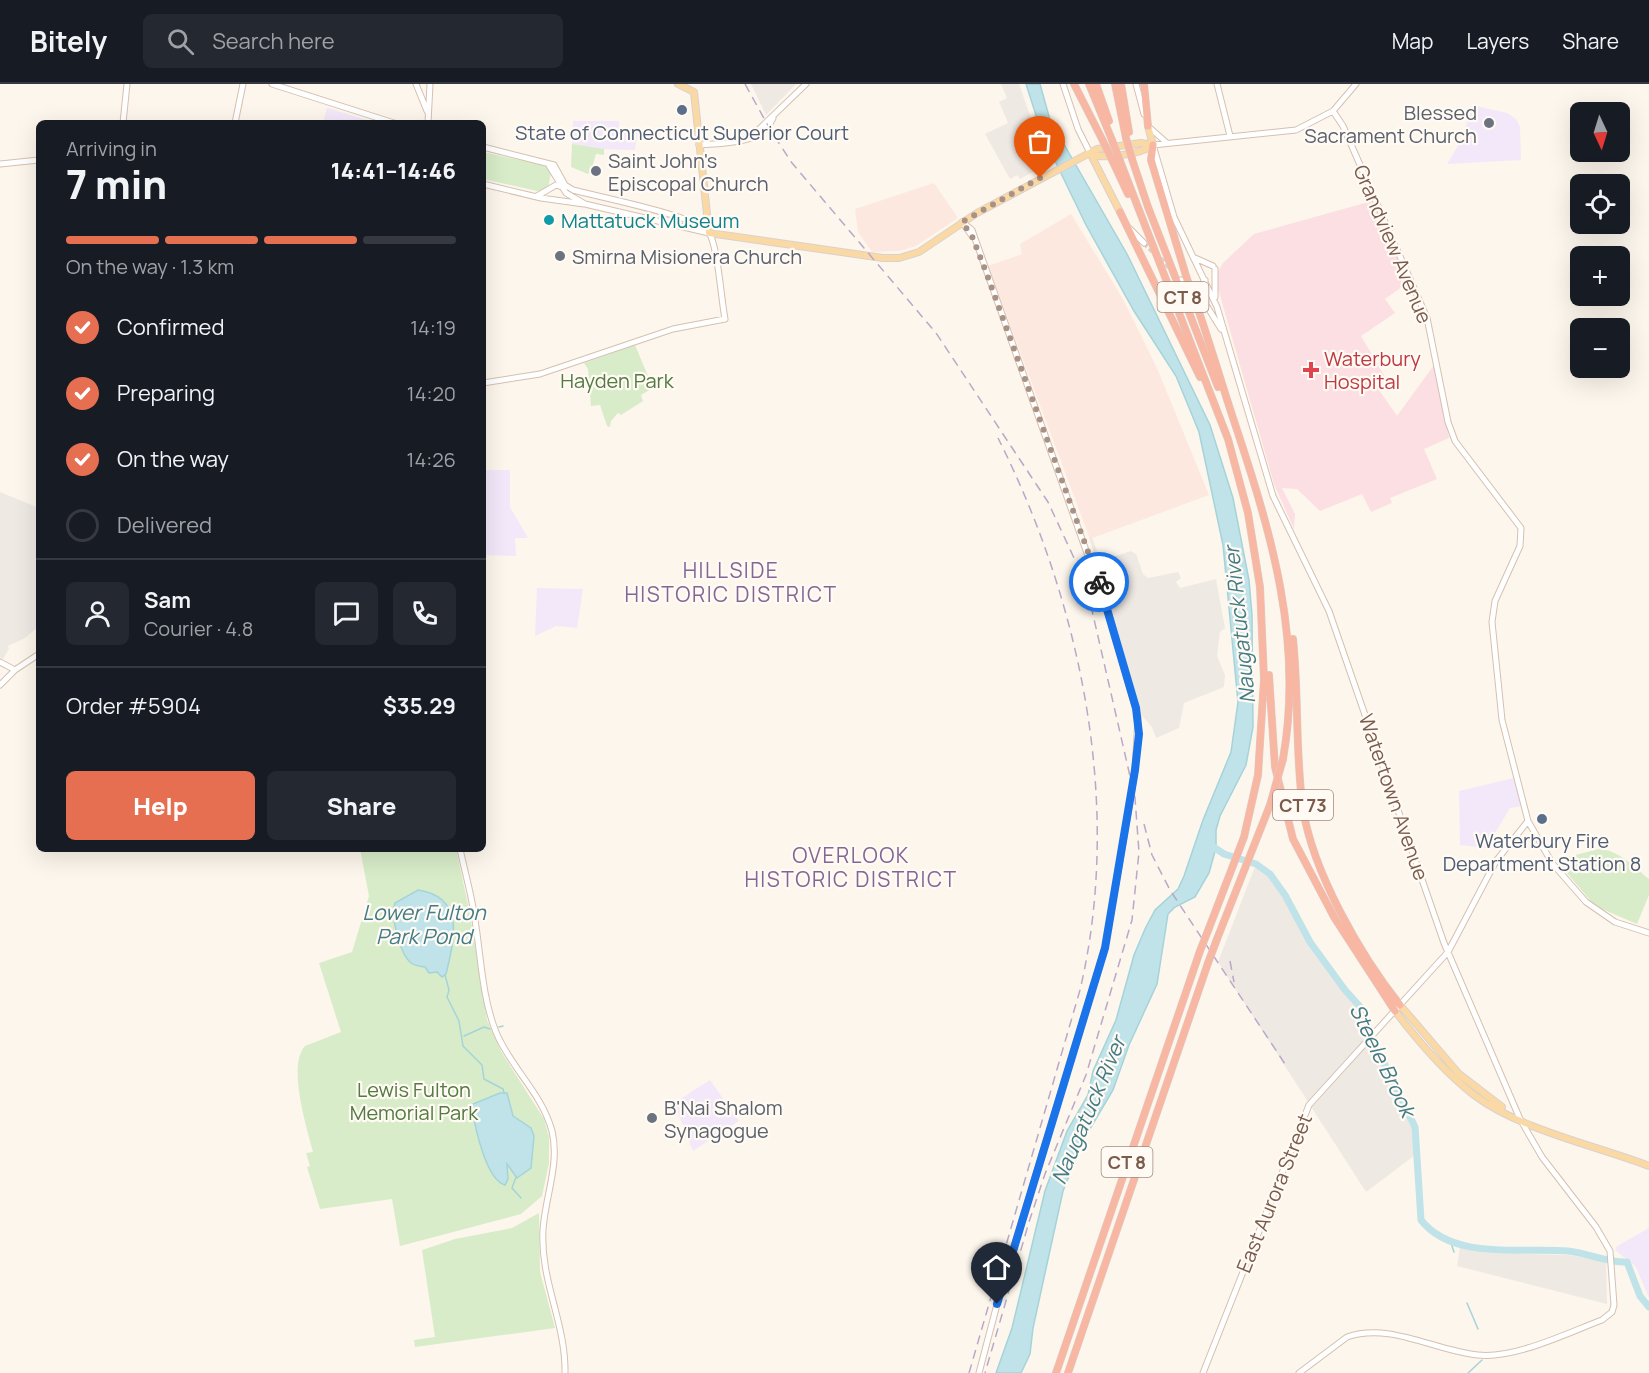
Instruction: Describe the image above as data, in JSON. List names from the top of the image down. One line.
{"streets":{"highway":["CT 8","CT 73"],"main road":["Grandview Avenue","Watertown Avenue","East Aurora Street"]},"crossings":[["Grandview Avenue","East Aurora Street"],["CT 8","CT 73"],["Watertown Avenue","CT 73"],["Watertown Avenue","East Aurora Street"],["CT 73","East Aurora Street"]],"districts":["HILLSIDE HISTORIC DISTRICT","OVERLOOK HISTORIC DISTRICT"],"water":["Naugatuck River","Lower Fulton Park Pond","Steele Brook"],"parks":["Hayden Park","Lewis Fulton Memorial Park"],"places":{"other":["State of Connecticut Superior Court","Blessed Sacrament Church","Saint John's Episcopal Church","Mattatuck Museum","Smirna Misionera Church","Waterbury Fire Department Station 8","B'Nai Shalom Synagogue"],"health":["Waterbury Hospital"]},"north":"bottom","page":{"header":"Bitely","search":"Search here","nav":["Map","Layers","Share"],"map_buttons":["+","−"],"heading":["7 min","Arriving in","14:41–14:46"],"panel":["Sam","Courier · 4.8","Order #5904","$35.29"],"bar":"On the way · 1.3 km","list":[["Confirmed","14:19"],["Preparing","14:20"],["On the way","14:26"],"Delivered"],"buttons":["Help","Share"]}}
